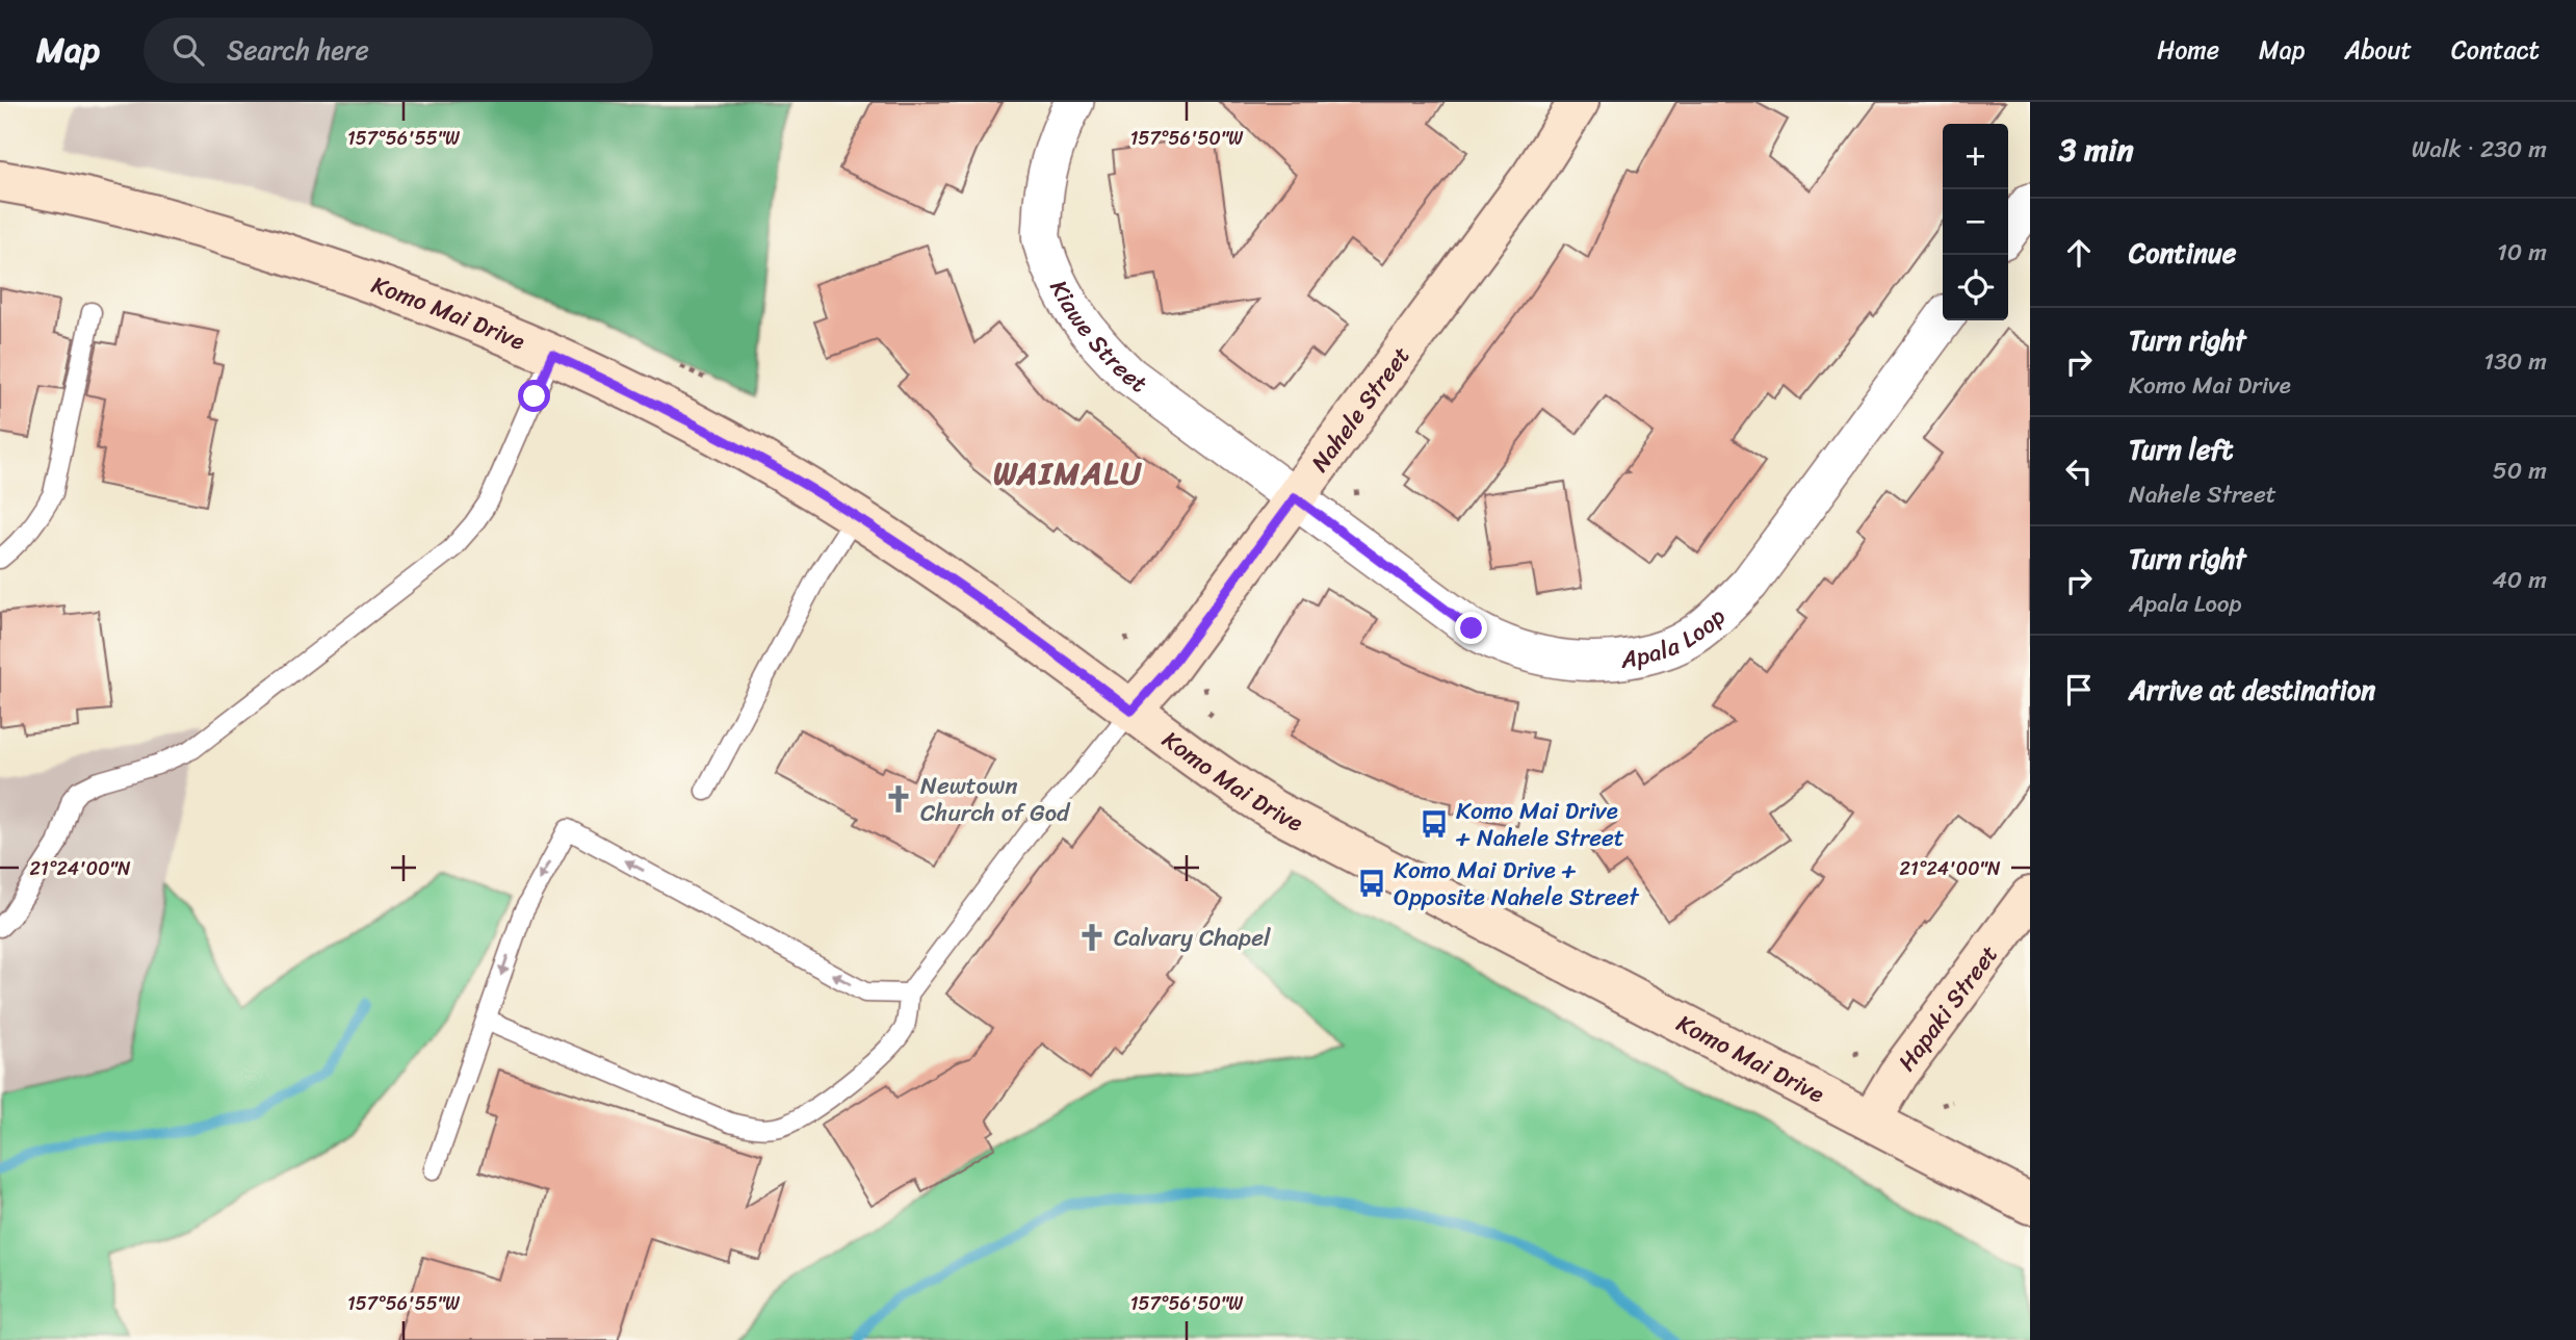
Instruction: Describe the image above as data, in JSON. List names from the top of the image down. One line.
{"streets":{"street":["Komo Mai Drive","Kiawe Street","Nahele Street","Apala Loop","Hapaki Street"]},"crossings":[["Komo Mai Drive","Nahele Street"],["Komo Mai Drive","Hapaki Street"],["Kiawe Street","Nahele Street"],["Kiawe Street","Apala Loop"],["Nahele Street","Apala Loop"]],"districts":["WAIMALU"],"places":{"church":["Newtown Church of God","Calvary Chapel"],"bus stop":["Komo Mai Drive + Nahele Street","Komo Mai Drive + Opposite Nahele Street"]},"page":{"header":"Map","search":"Search here","nav":["Home","Map","About","Contact"],"heading":["3 min","Walk · 230 m"],"map_buttons":["+","−"],"list":[["Continue","10 m"],["Turn right","Komo Mai Drive","130 m"],["Turn left","Nahele Street","50 m"],["Turn right","Apala Loop","40 m"],"Arrive at destination"]},"coordinates":["157°56'55\"W","157°56'50\"W","21°24'00\"N"]}
